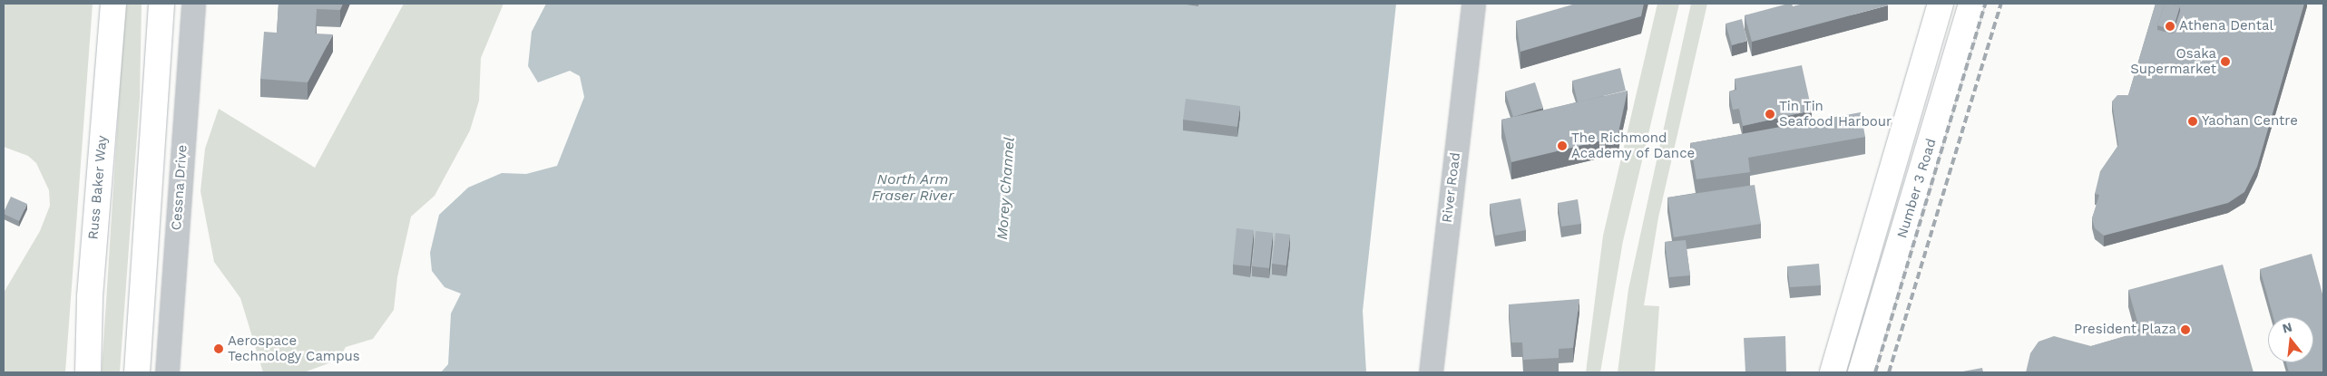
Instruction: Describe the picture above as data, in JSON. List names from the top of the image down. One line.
{"streets":{"main road":["Russ Baker Way","Number 3 Road"],"street":["Cessna Drive","River Road"]},"water":["North Arm Fraser River","Morey Channel"],"places":["Athena Dental","Osaka Supermarket","Tin Tin Seafood Harbour","Yaohan Centre","The Richmond Academy of Dance","President Plaza","Aerospace Technology Campus"],"north":"top"}
